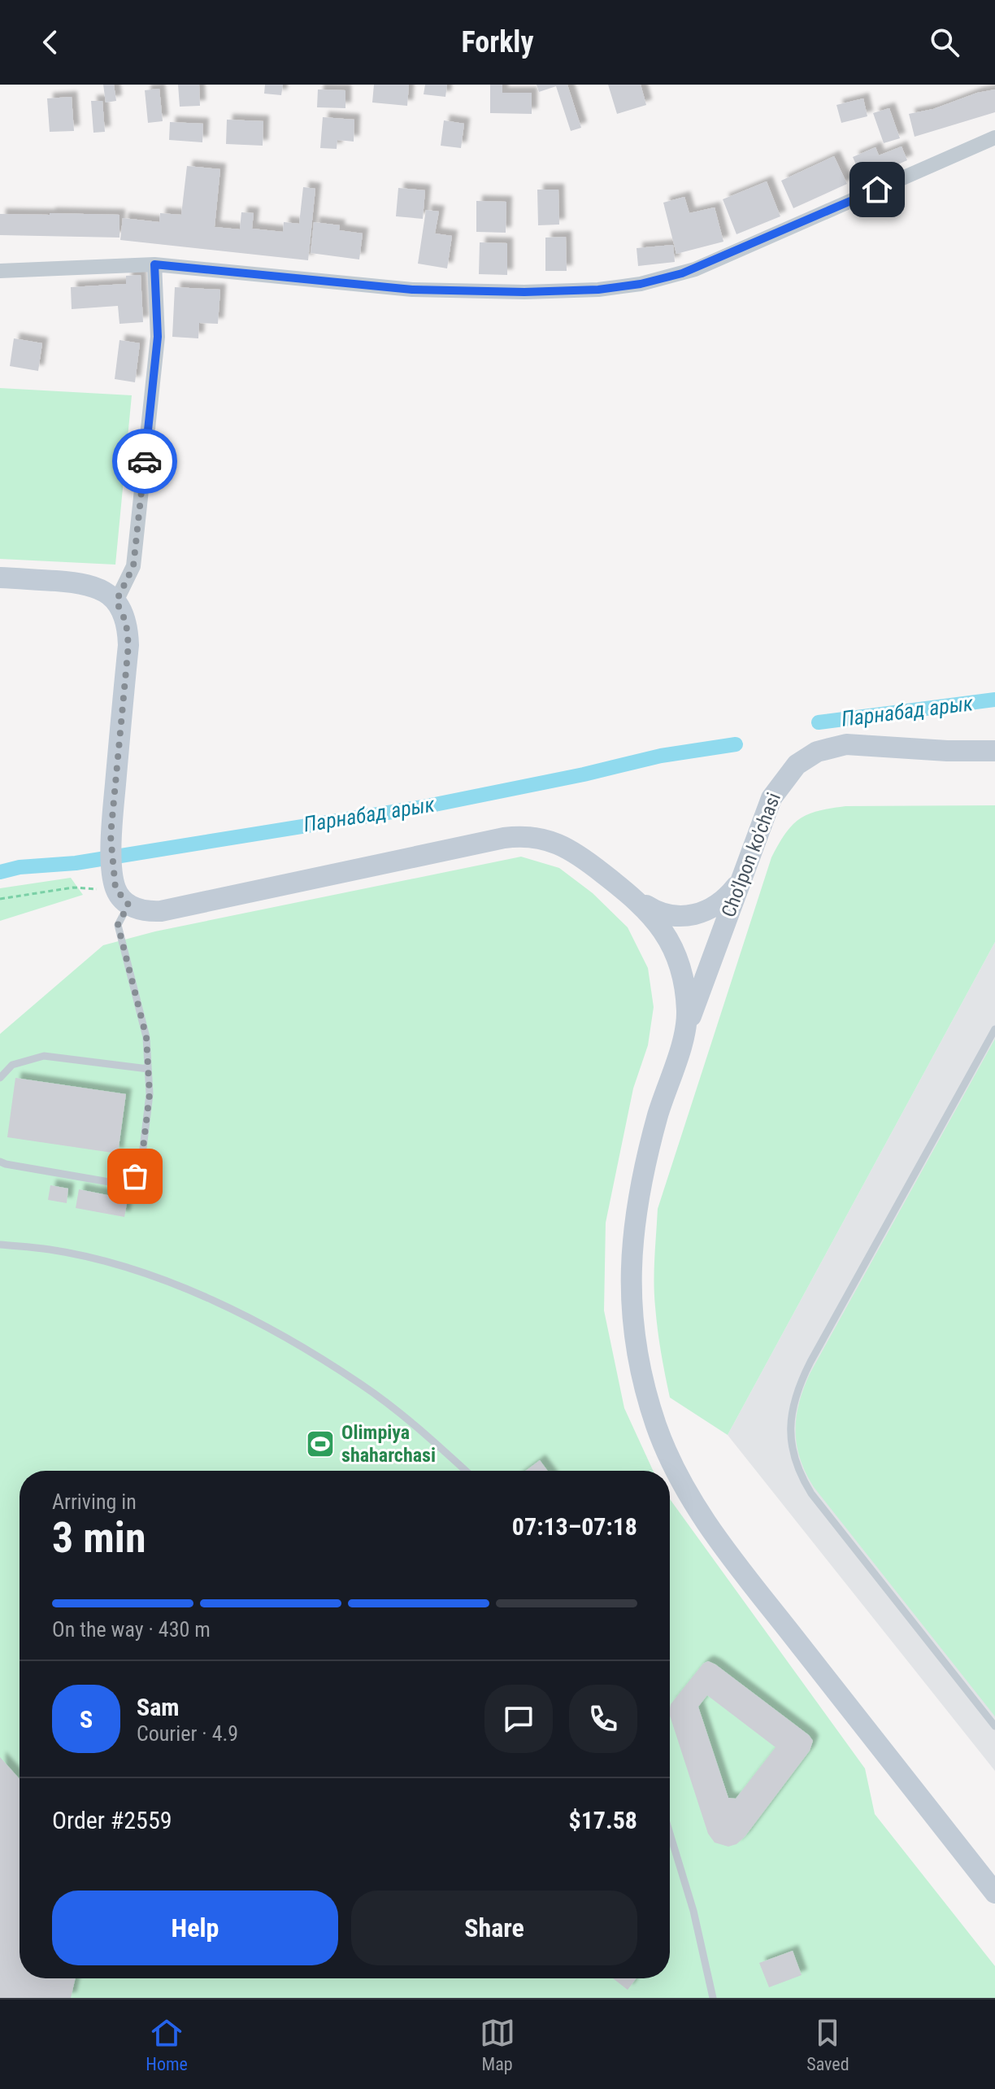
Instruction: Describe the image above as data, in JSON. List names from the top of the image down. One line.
{"streets":{"main road":["Cho'lpon ko'chasi"]},"water":["Парнабад арык"],"places":{"sports":["Olimpiya shaharchasi"]},"page":{"header":"Forkly","heading":["3 min","Arriving in","07:13–07:18"],"panel":["Sam","Courier · 4.9","Order #2559","$17.58"],"bar":"On the way · 430 m","round":"S","buttons":["Help","Share"],"tabs":["Home","Map","Saved"]}}
